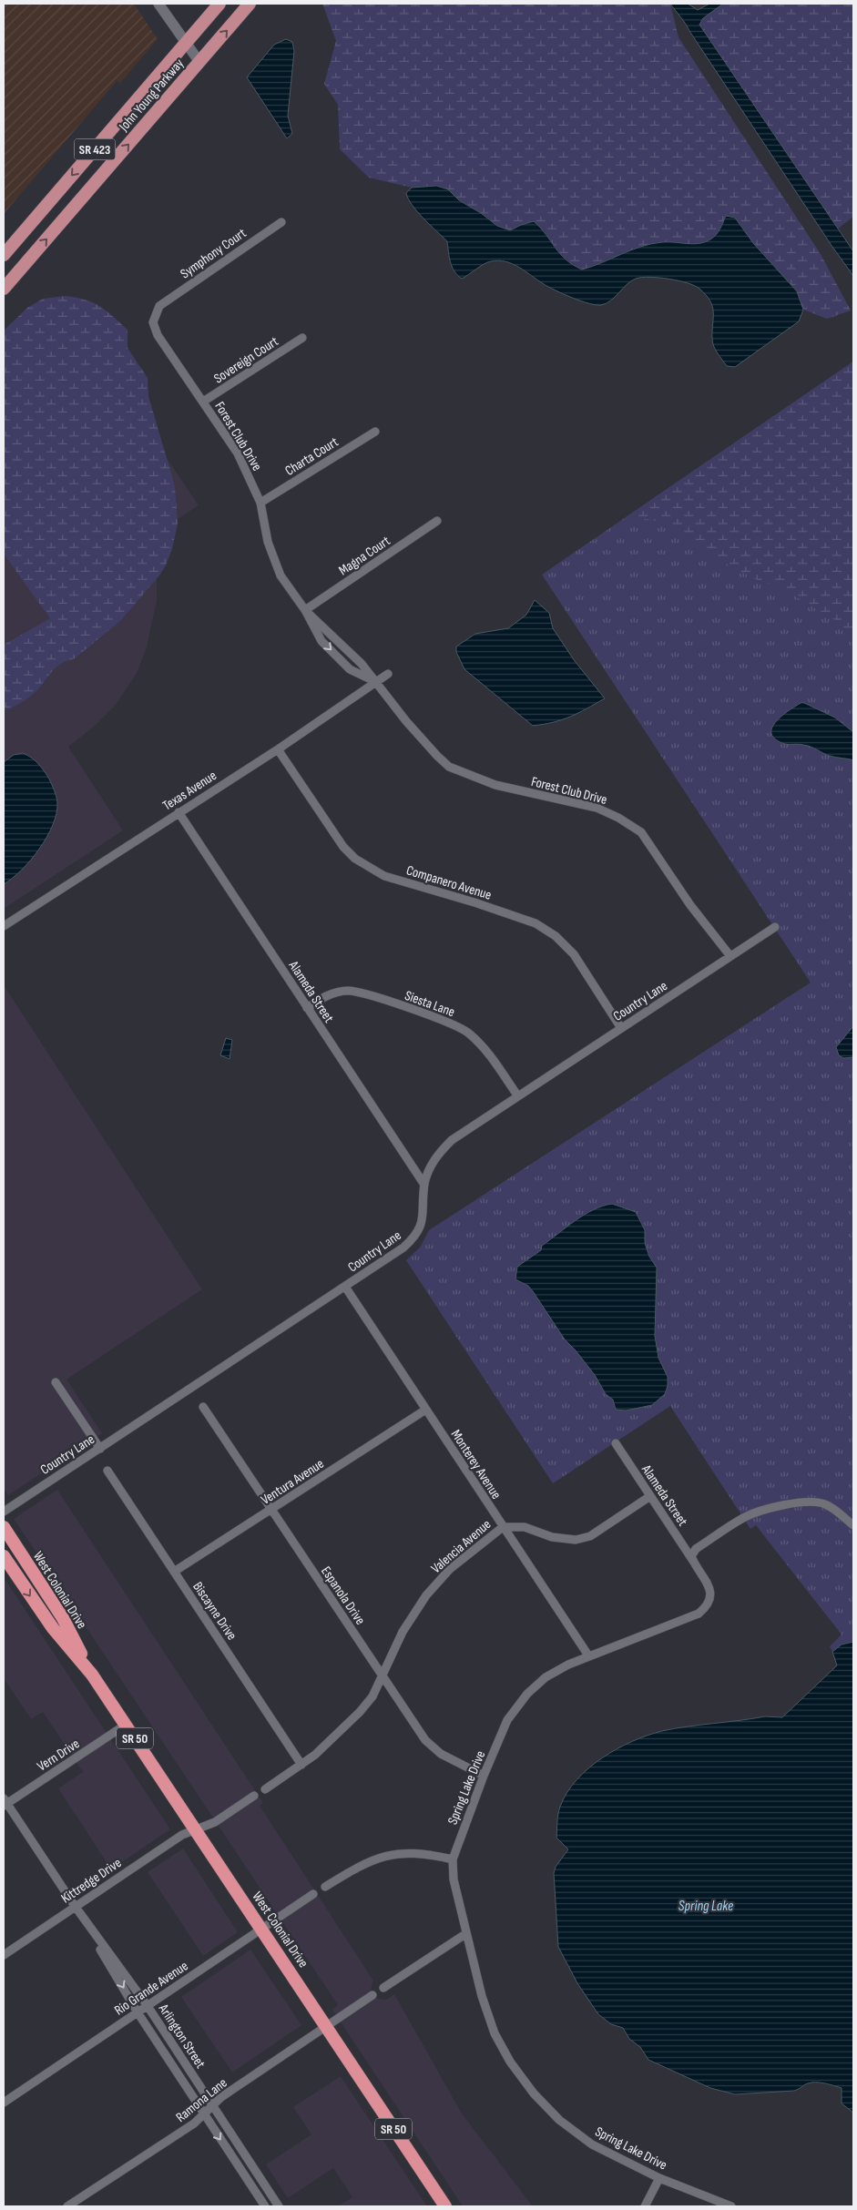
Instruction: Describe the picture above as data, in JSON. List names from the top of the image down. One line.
{"streets":{"highway":["West Colonial Drive","SR 50"],"main road":["John Young Parkway","SR 423"],"street":["Symphony Court","Sovereign Court","Forest Club Drive","Charta Court","Magna Court","Texas Avenue","Companero Avenue","Alameda Street","Country Lane","Siesta Lane","Monterey Avenue","Ventura Avenue","Valencia Avenue","Espanola Drive","Biscayne Drive","Vern Drive","Spring Lake Drive","Kittredge Drive","Rio Grande Avenue","Arlington Street","Ramona Lane"]},"crossings":[["Symphony Court","Forest Club Drive"],["Sovereign Court","Forest Club Drive"],["Forest Club Drive","Charta Court"],["Forest Club Drive","Magna Court"],["Forest Club Drive","Texas Avenue"],["Forest Club Drive","Country Lane"],["Texas Avenue","Companero Avenue"],["Texas Avenue","Alameda Street"],["Companero Avenue","Country Lane"],["Alameda Street","Country Lane"],["Alameda Street","Siesta Lane"],["Alameda Street","Valencia Avenue"],["Alameda Street","Spring Lake Drive"],["Country Lane","Siesta Lane"],["Country Lane","Monterey Avenue"],["Monterey Avenue","Ventura Avenue"],["Monterey Avenue","Valencia Avenue"],["Monterey Avenue","Spring Lake Drive"],["Ventura Avenue","Espanola Drive"],["Ventura Avenue","Biscayne Drive"],["Valencia Avenue","Espanola Drive"],["Valencia Avenue","Biscayne Drive"],["West Colonial Drive","Vern Drive"],["West Colonial Drive","Kittredge Drive"],["West Colonial Drive","Rio Grande Avenue"],["West Colonial Drive","Ramona Lane"],["Espanola Drive","Spring Lake Drive"],["Vern Drive","Arlington Street"],["Kittredge Drive","Arlington Street"],["Rio Grande Avenue","Arlington Street"],["Arlington Street","Ramona Lane"]],"water":["Spring Lake"]}
